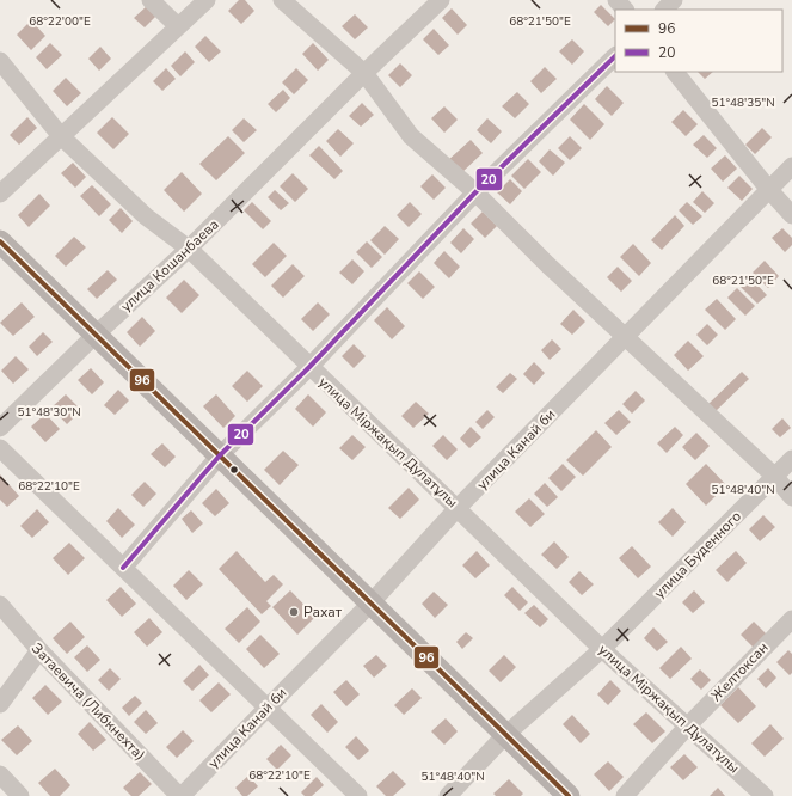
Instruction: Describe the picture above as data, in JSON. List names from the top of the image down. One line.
{"streets":{"street":["улица Кошанбаева","улица Міржақып Дулатұлы","улица Канай би","улица Буденного","Желтоксан","Затаевича (Либкнехта)"]},"crossings":[["улица Кошанбаева","улица Міржақып Дулатұлы"],["улица Міржақып Дулатұлы","улица Канай би"],["улица Міржақып Дулатұлы","улица Буденного"],["улица Міржақып Дулатұлы","Желтоксан"],["улица Канай би","Затаевича (Либкнехта)"]],"places":["Рахат"],"lines":["transit line 20","transit line 96"],"legend":["96","20"],"coordinates":["68°22'00\"E","68°21'50\"E","51°48'35\"N","51°48'30\"N","68°22'10\"E","51°48'40\"N"]}
